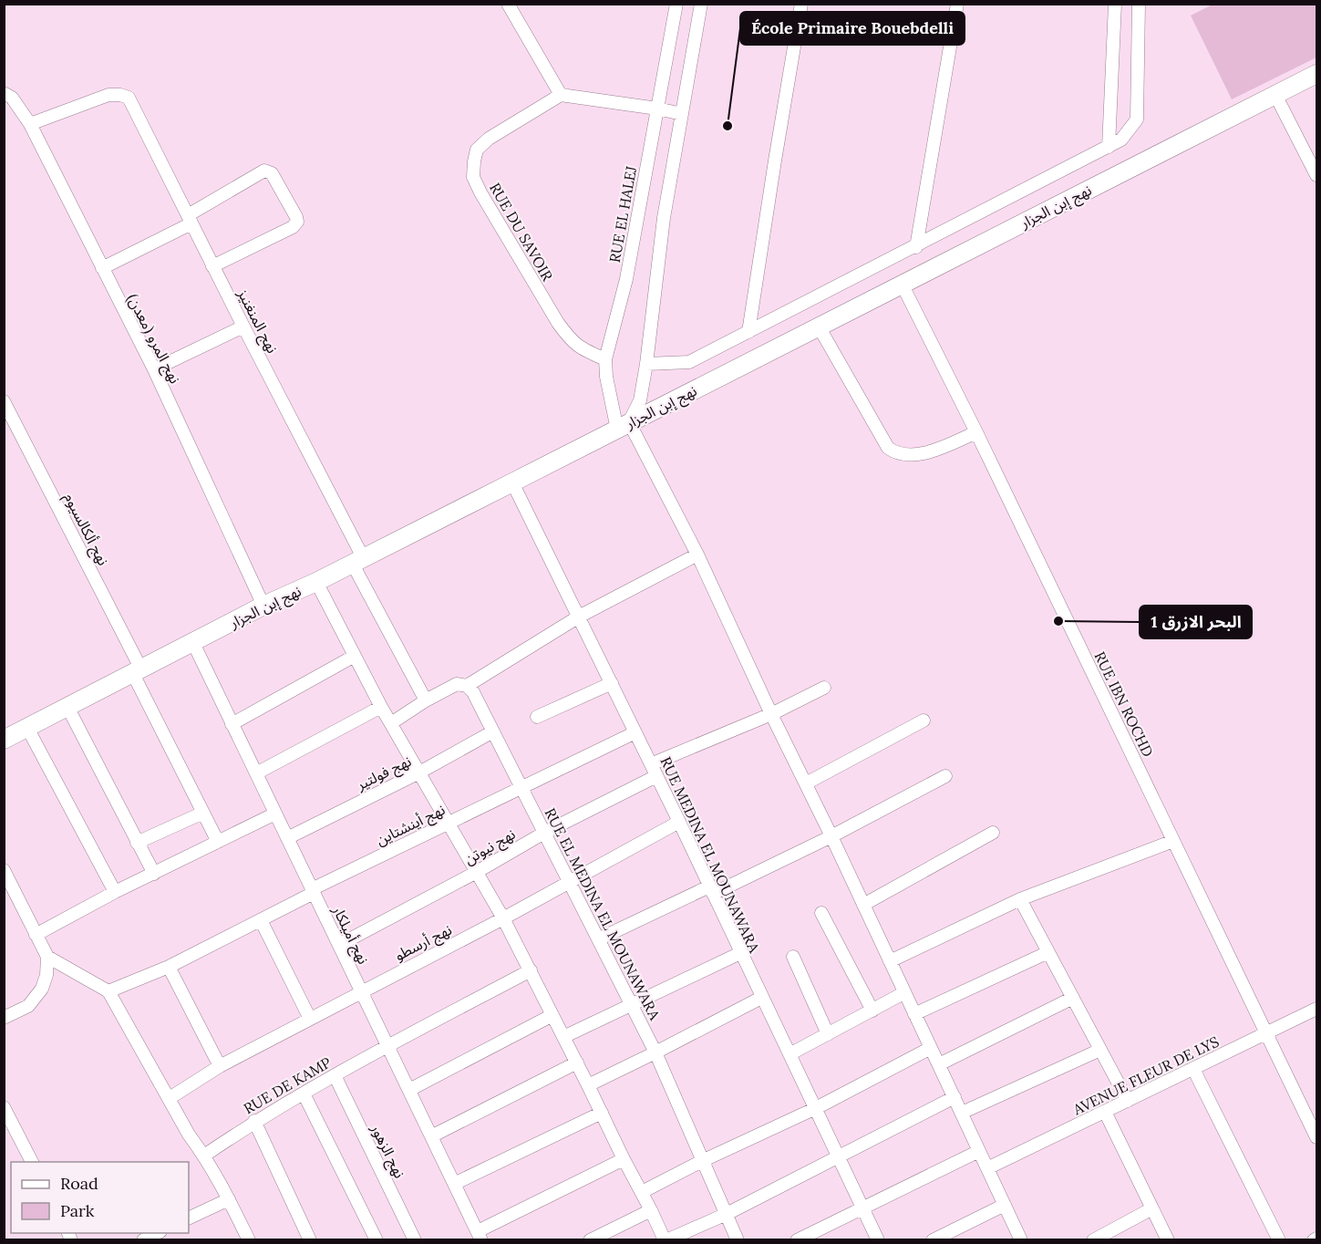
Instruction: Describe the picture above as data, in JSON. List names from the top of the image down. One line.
{"streets":{"street":["نهج إبن الجزار","RUE EL HALEJ","RUE DU SAVOIR","نهج المنغنيز","نهج المرو (معدن)","نهج ألكالسيوم","RUE IBN ROCHD","نهج فولتير","نهج أينشتاين","نهج نيوتن","RUE MEDINA EL MOUNAWARA","RUE EL MEDINA EL MOUNAWARA","نهج أميلكار","نهج أرسطو","AVENUE FLEUR DE LYS","RUE DE KAMP","نهج الزهور"]},"crossings":[["نهج إبن الجزار","RUE EL HALEJ"],["نهج إبن الجزار","نهج المنغنيز"],["نهج إبن الجزار","نهج المرو (معدن)"],["نهج إبن الجزار","نهج ألكالسيوم"],["نهج إبن الجزار","RUE IBN ROCHD"],["نهج إبن الجزار","RUE MEDINA EL MOUNAWARA"],["نهج إبن الجزار","نهج أميلكار"],["RUE EL HALEJ","RUE DU SAVOIR"],["RUE EL HALEJ","AVENUE FLEUR DE LYS"],["نهج المنغنيز","نهج المرو (معدن)"],["RUE IBN ROCHD","AVENUE FLEUR DE LYS"],["نهج فولتير","RUE EL MEDINA EL MOUNAWARA"],["نهج فولتير","نهج أميلكار"],["نهج أينشتاين","RUE MEDINA EL MOUNAWARA"],["نهج أينشتاين","RUE EL MEDINA EL MOUNAWARA"],["نهج أينشتاين","نهج أميلكار"],["نهج نيوتن","RUE MEDINA EL MOUNAWARA"],["نهج نيوتن","RUE EL MEDINA EL MOUNAWARA"],["نهج نيوتن","نهج أميلكار"],["RUE MEDINA EL MOUNAWARA","نهج أرسطو"],["RUE EL MEDINA EL MOUNAWARA","نهج أرسطو"],["نهج أميلكار","نهج أرسطو"],["نهج أميلكار","RUE DE KAMP"],["RUE DE KAMP","نهج الزهور"]],"places":["École Primaire Bouebdelli","1 البحر الازرق"],"legend":["Road","Park"]}
